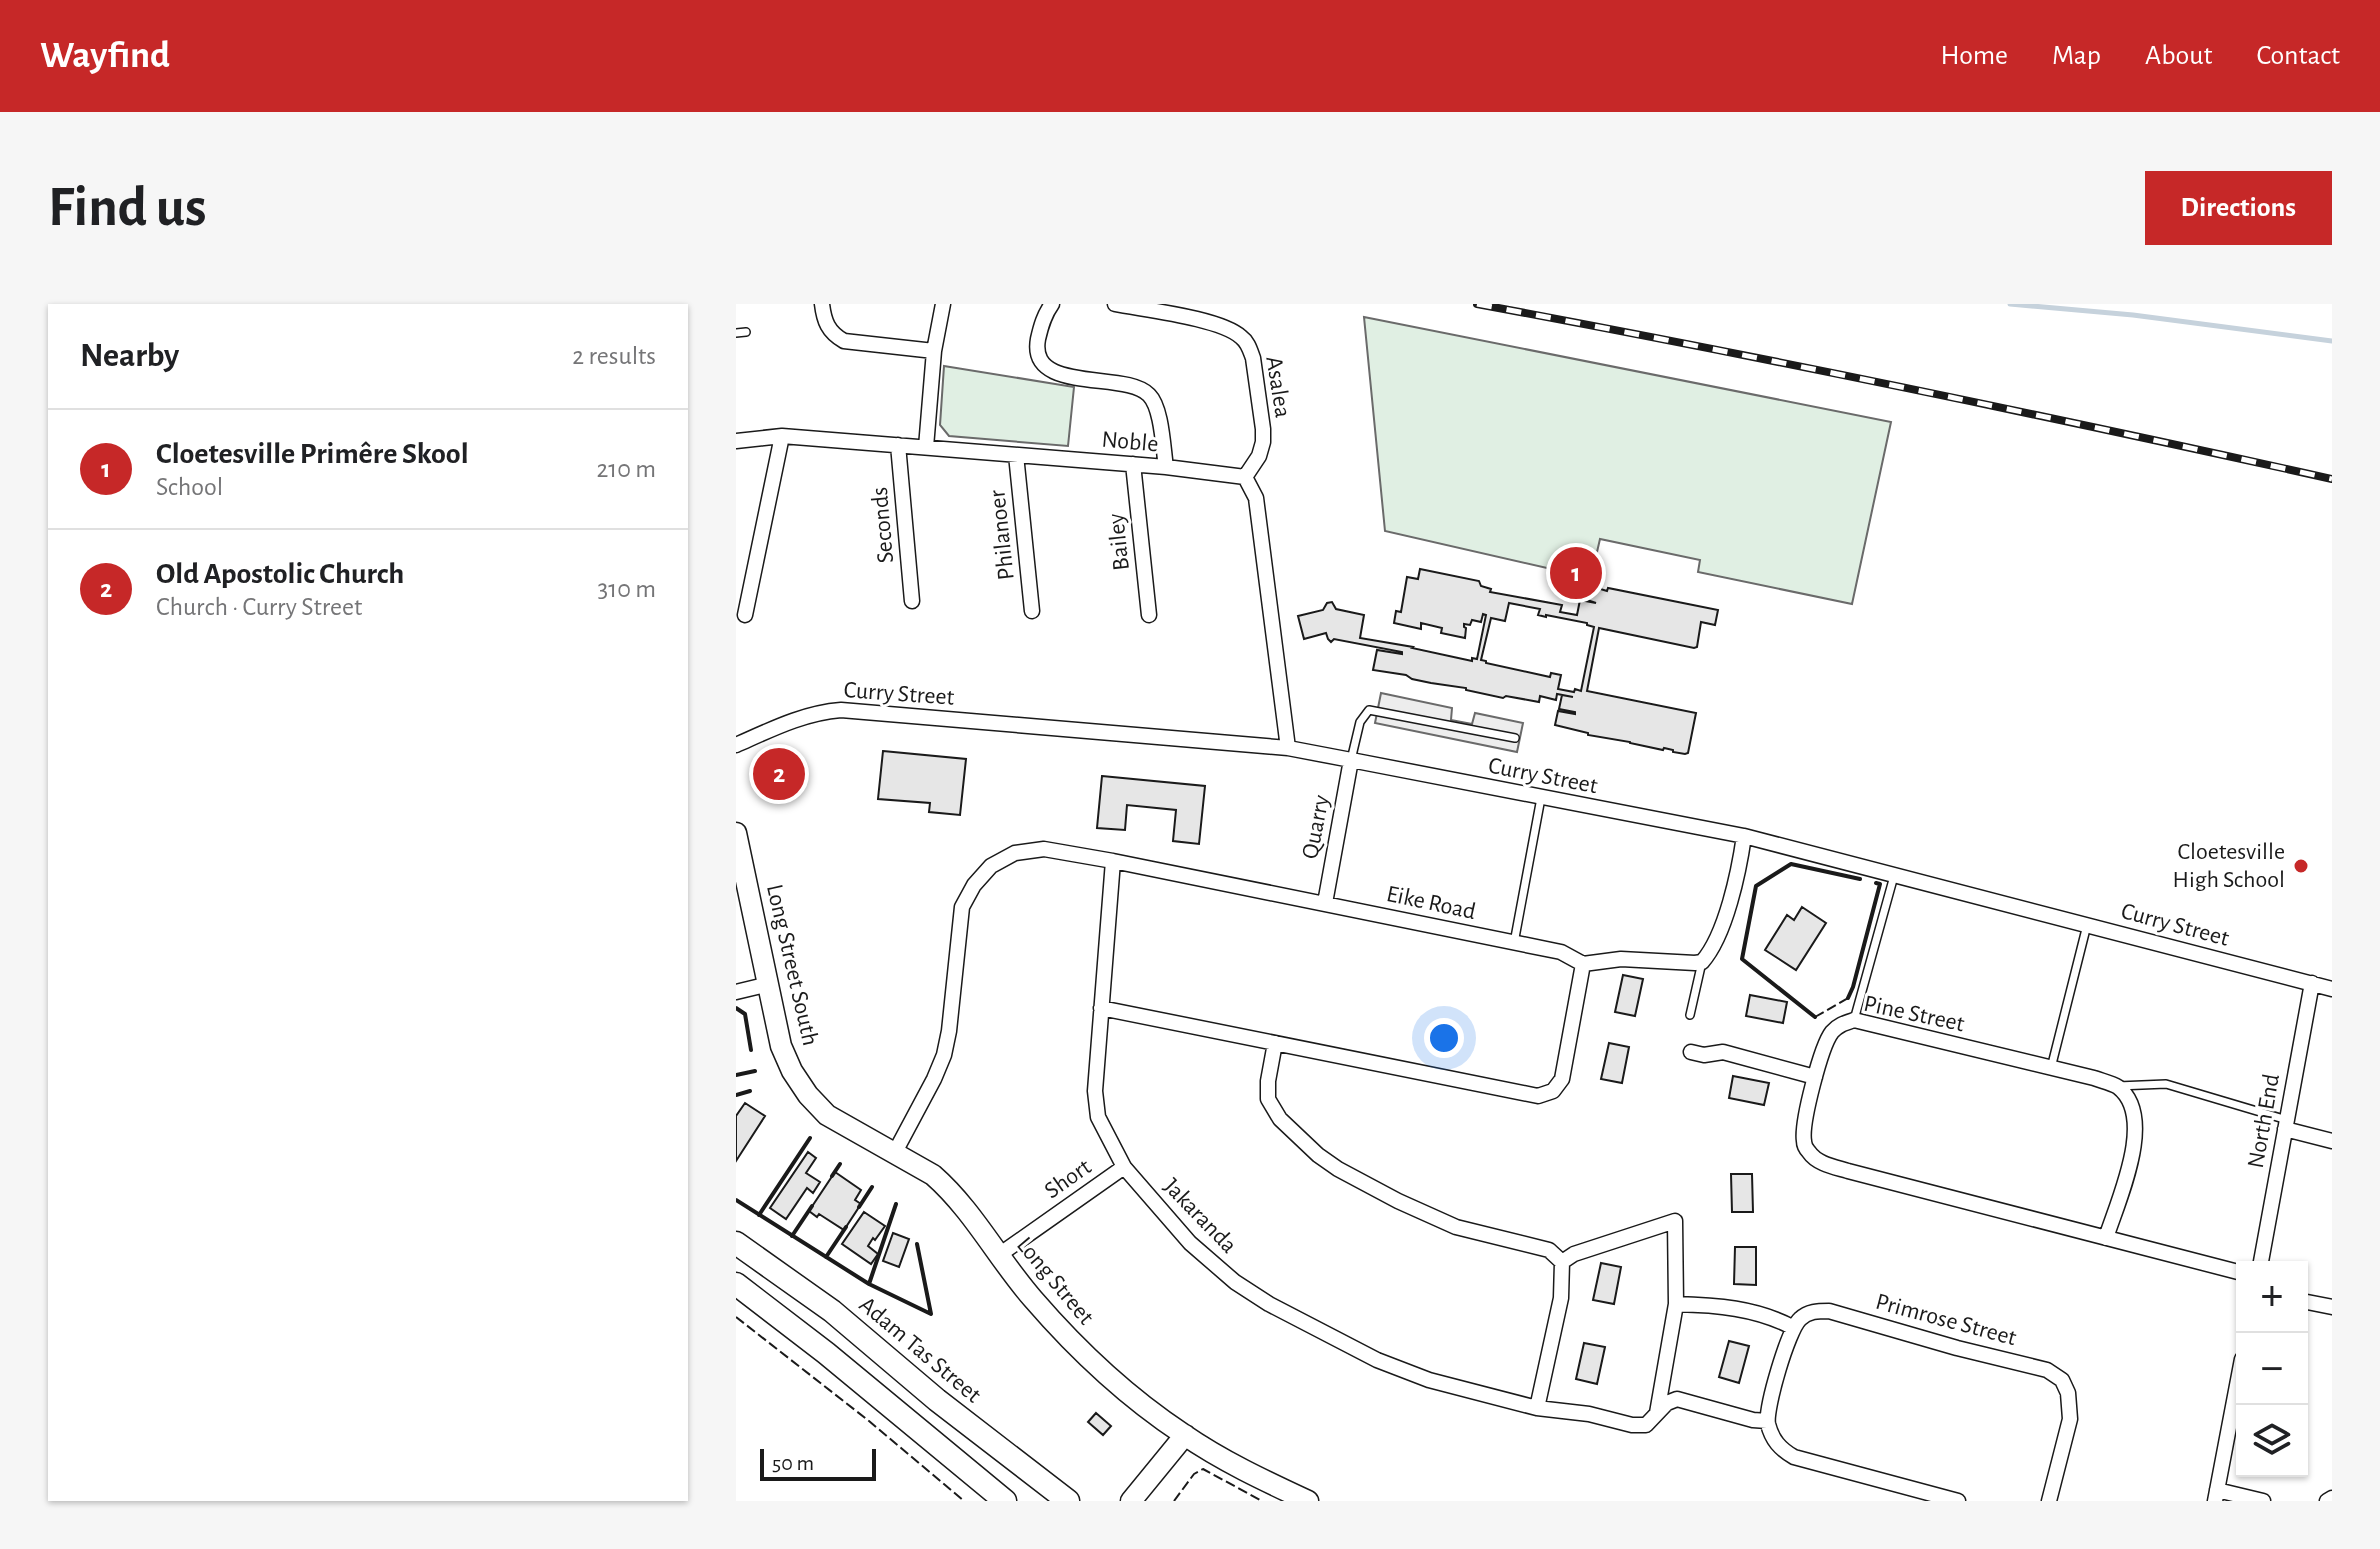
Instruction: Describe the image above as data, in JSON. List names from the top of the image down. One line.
{"streets":{"main road":["Adam Tas Street"],"street":["Asalea","Noble","Seconds","Philanoer","Bailey","Curry Street","Quarry","Eike Road","Long Street South","Pine Street","North End","Short","Jakaranda","Long Street","Primrose Street"]},"crossings":[["Asalea","Noble"],["Noble","Seconds"],["Noble","Philanoer"],["Noble","Bailey"],["Curry Street","Quarry"],["Curry Street","North End"],["Quarry","Eike Road"],["Eike Road","Long Street South"],["Eike Road","Jakaranda"],["Eike Road","Long Street"],["Long Street South","Long Street"],["Short","Jakaranda"],["Short","Long Street"]],"places":["Cloetesville High School"],"scale_bar":"50 m","page":{"header":"Wayfind","nav":["Home","Map","About","Contact"],"buttons":"Directions","title":"Find us","heading":["Nearby","2 results"],"list":[{"mark":"1","name":"Cloetesville Primêre Skool","note":"School","value":"210 m"},{"mark":"2","name":"Old Apostolic Church","note":"Church · Curry Street","value":"310 m"}],"pins":["1","2"],"map_buttons":["+","−"],"scale":"50 m"}}
